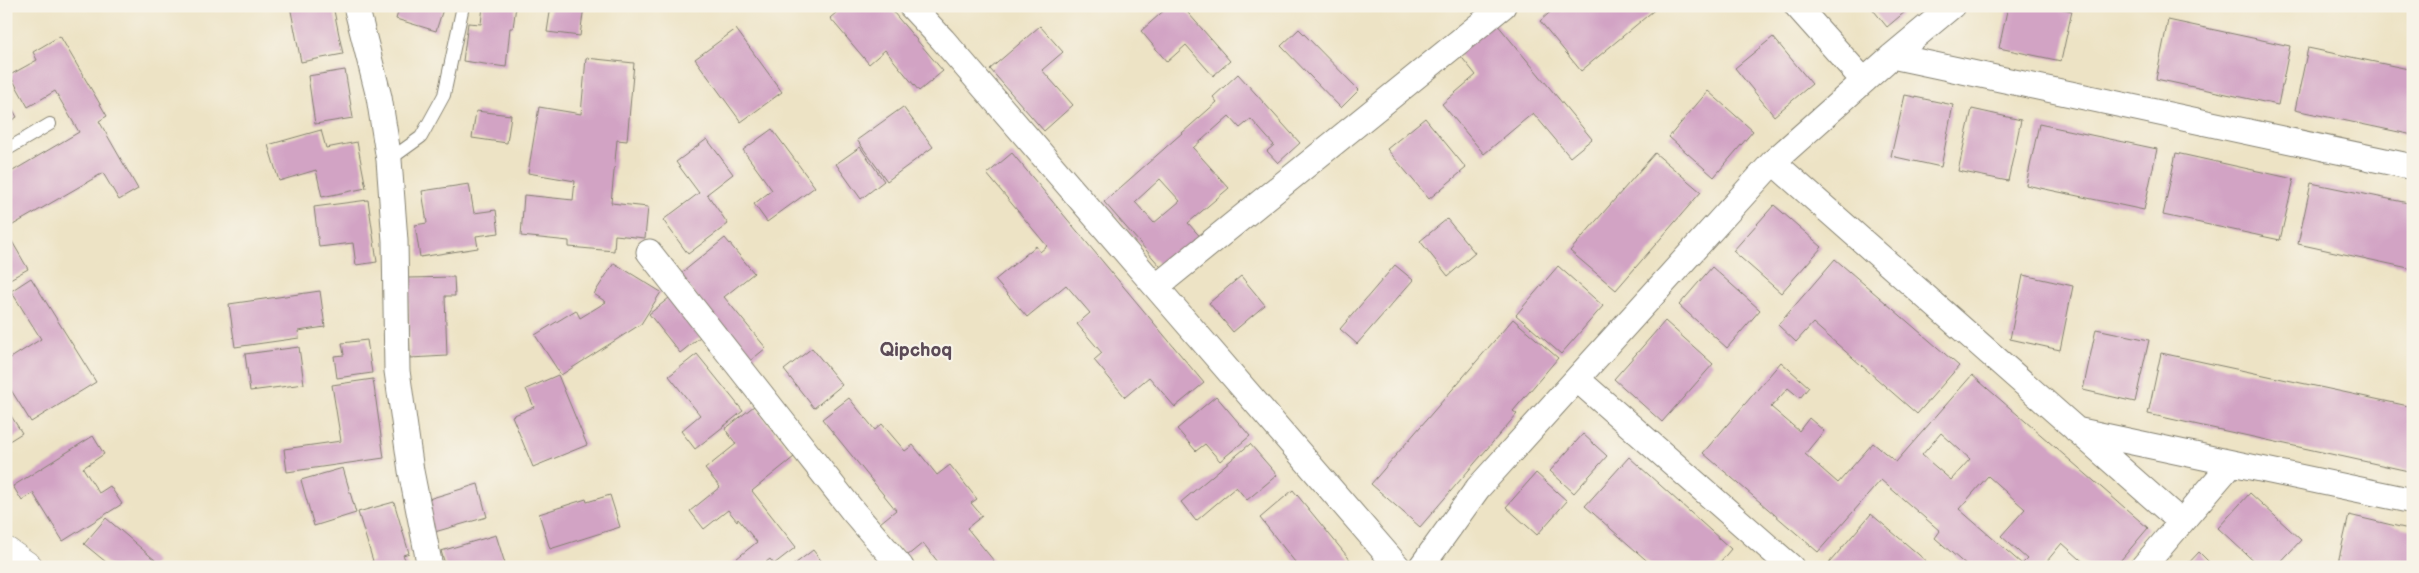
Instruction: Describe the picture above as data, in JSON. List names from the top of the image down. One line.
{"districts":["Qipchoq"]}
